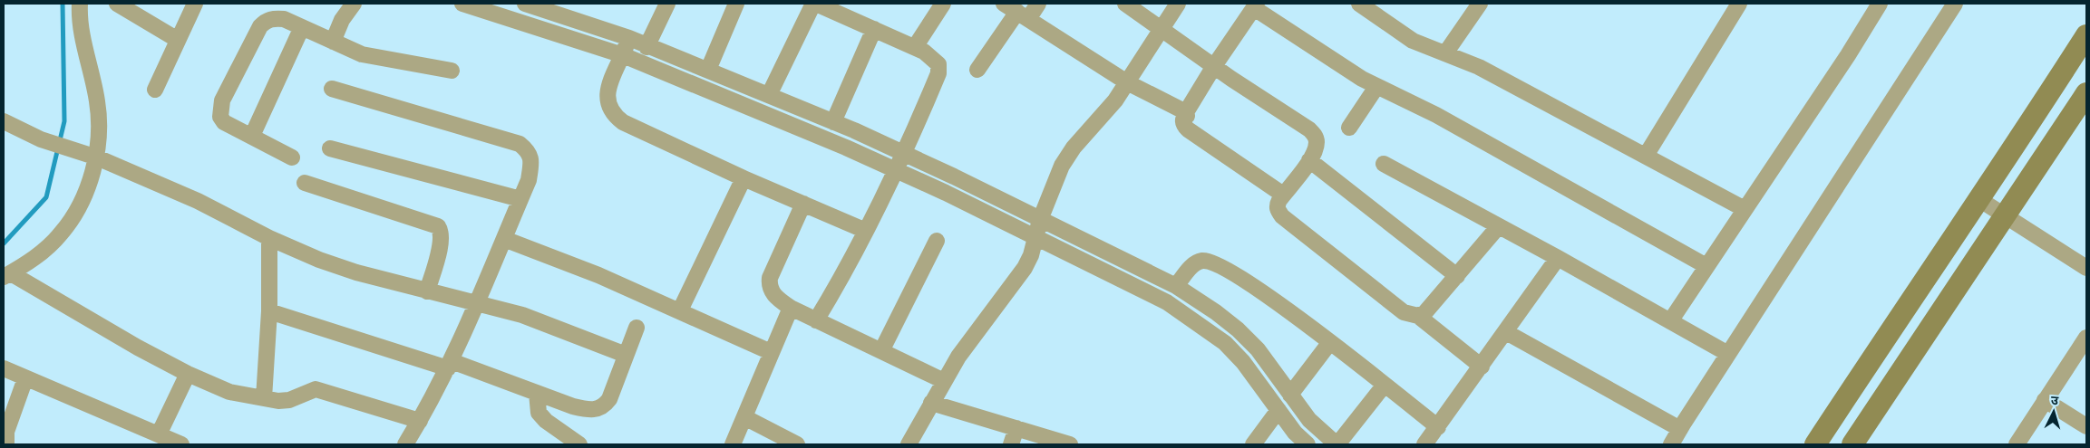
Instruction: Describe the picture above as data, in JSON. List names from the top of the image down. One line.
{"north":"top"}
